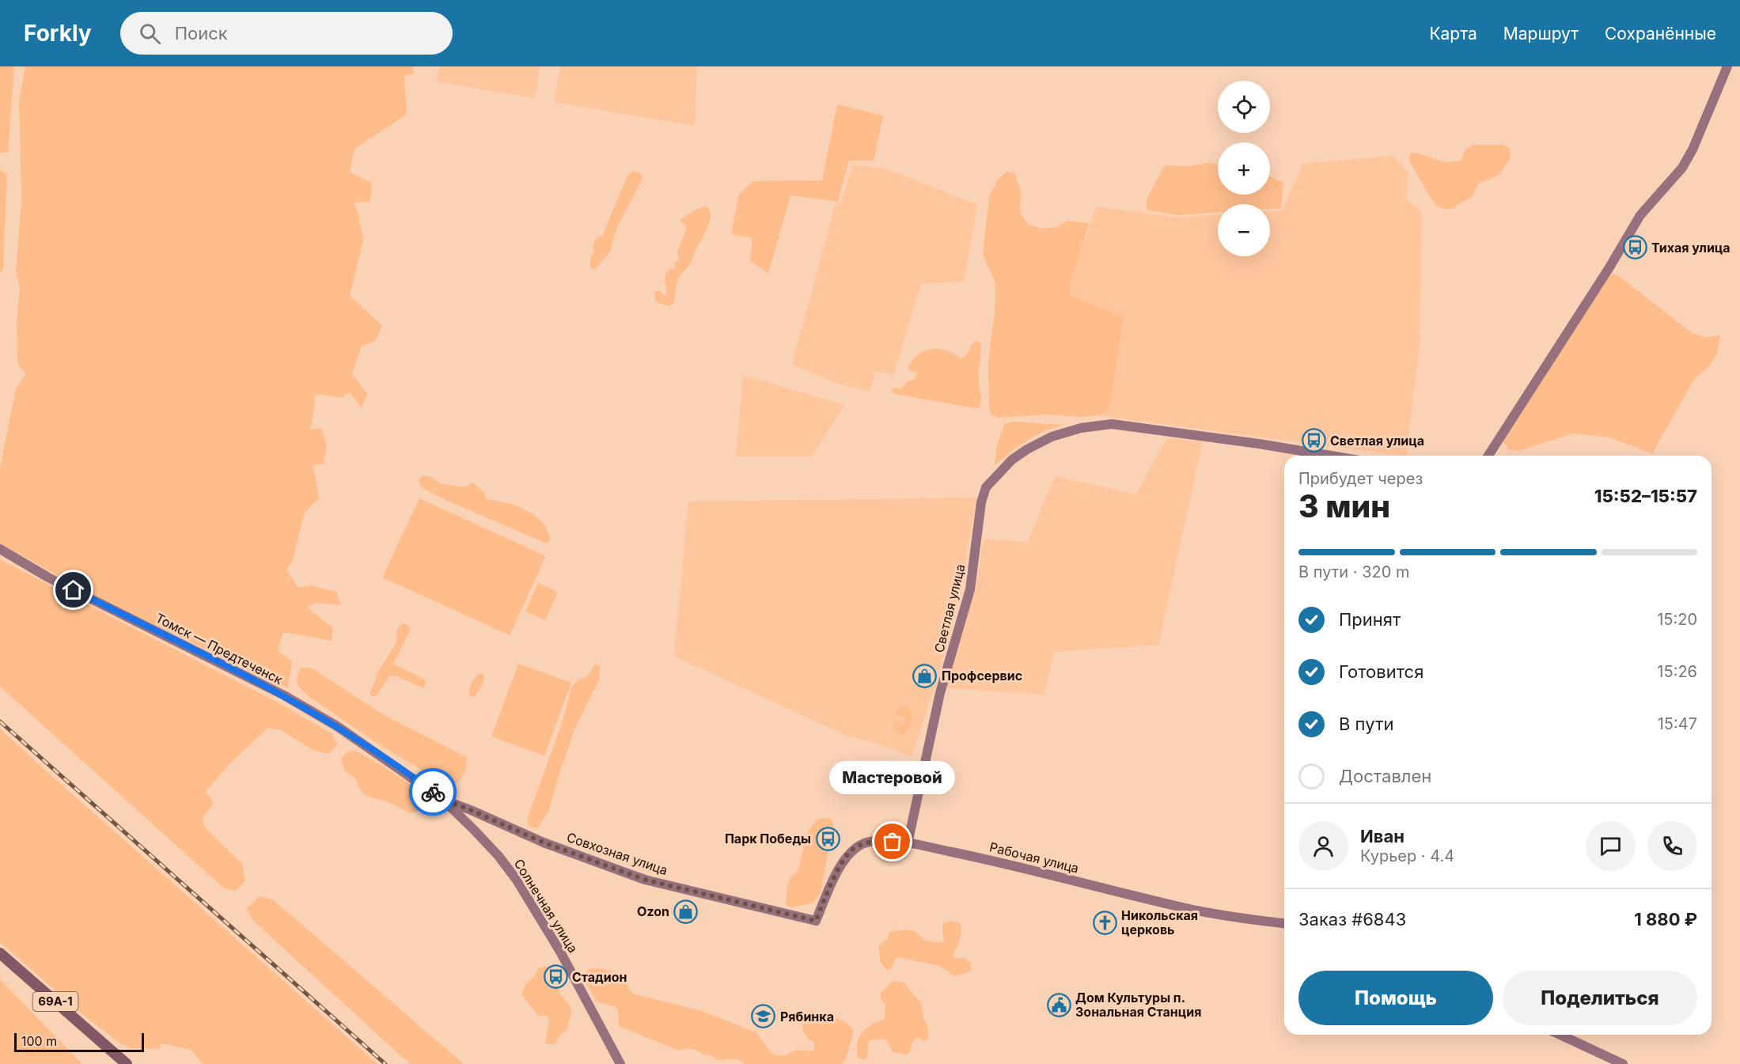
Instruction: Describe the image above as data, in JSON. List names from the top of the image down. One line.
{"streets":{"main road":["69А-1"],"street":["Светлая улица","Томск — Предтеченск","Совхозная улица","Рабочая улица","Солнечная улица"]},"crossings":[["Светлая улица","Рабочая улица"],["Томск — Предтеченск","Совхозная улица"],["Томск — Предтеченск","Солнечная улица"],["Совхозная улица","Рабочая улица"],["Совхозная улица","Солнечная улица"]],"places":{"bus stop":["Тихая улица","Светлая улица","Парк Победы","Стадион"],"shop":["Профсервис","Ozon"],"other":["Мастеровой"],"church":["Никольская церковь"],"public building":["Дом Культуры п. Зональная Станция"],"school or university":["Рябинка"]},"scale_bar":"100 m","page":{"header":"Forkly","search":"Поиск","nav":["Карта","Маршрут","Сохранённые"],"map_buttons":["+","−"],"heading":["3 мин","Прибудет через","15:52–15:57"],"panel":["Иван","Курьер · 4.4","Заказ #6843","1 880 ₽"],"bar":"В пути · 320 m","list":[["Принят","15:20"],["Готовится","15:26"],["В пути","15:47"],"Доставлен"],"bubble":"Мастеровой","buttons":["Помощь","Поделиться"],"scale":"100 m"}}
